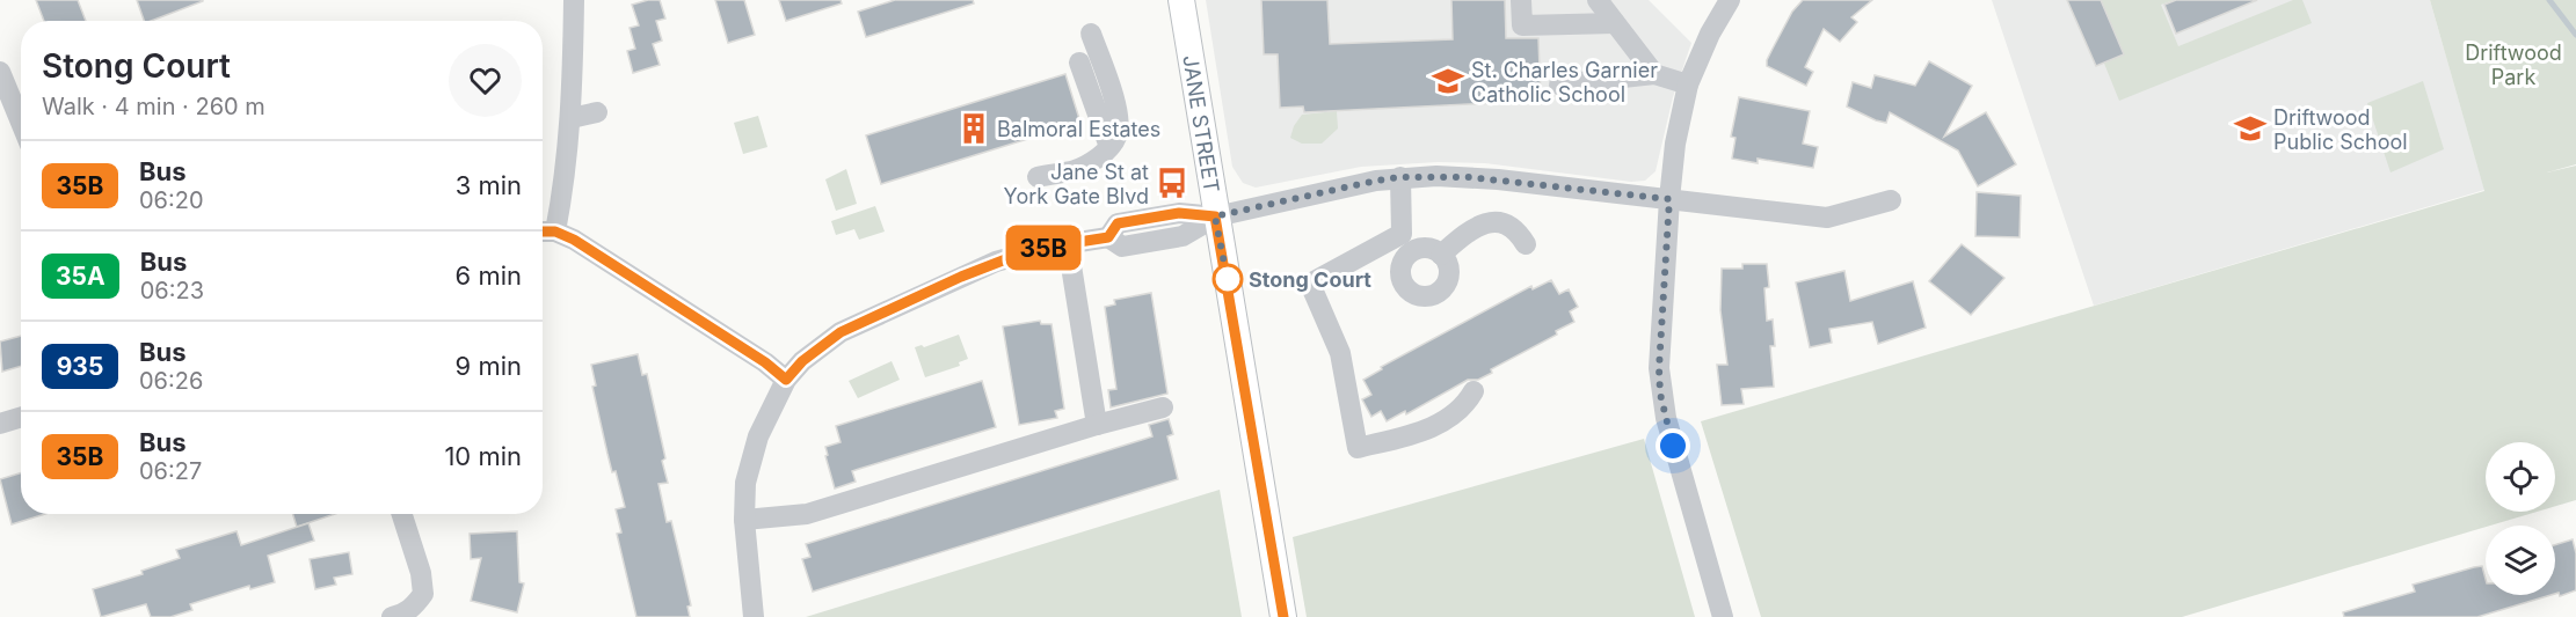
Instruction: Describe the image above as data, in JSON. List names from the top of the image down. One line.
{"streets":{"main road":["JANE STREET"]},"parks":["Driftwood Park"],"places":{"school or university":["St. Charles Garnier Catholic School","Driftwood Public School"],"building":["Balmoral Estates"],"bus stop":["Jane St at York Gate Blvd"],"other":["Stong Court"]},"lines":["bus line 35B"],"page":{"on_map":"35B","heading":["Stong Court","Walk · 4 min · 260 m"],"list":[{"mark":"35B","name":"Bus","note":"06:20","value":"3 min"},{"mark":"35A","name":"Bus","note":"06:23","value":"6 min"},{"mark":"935","name":"Bus","note":"06:26","value":"9 min"},{"mark":"35B","name":"Bus","note":"06:27","value":"10 min"}]}}
